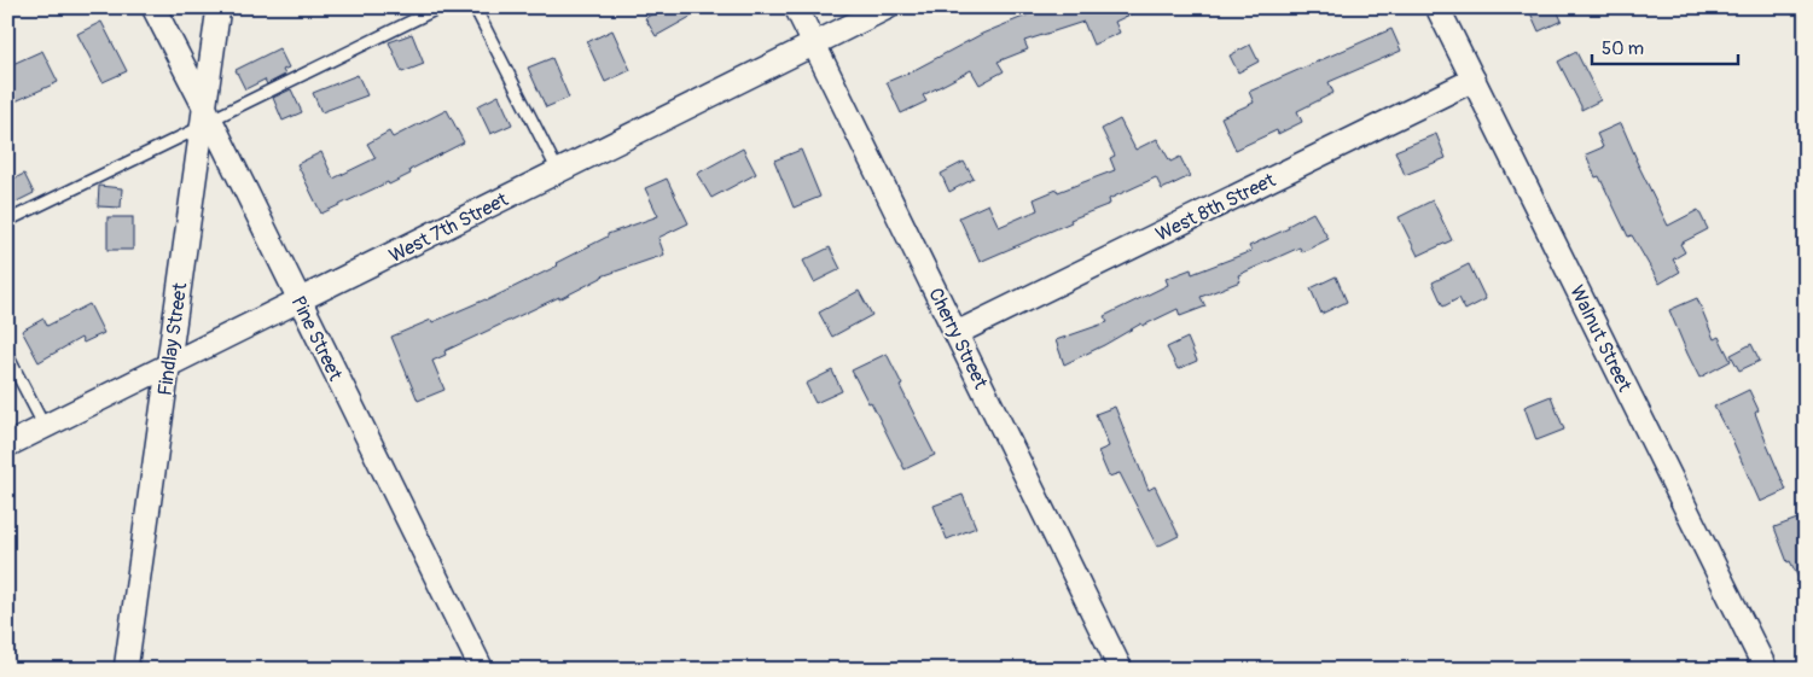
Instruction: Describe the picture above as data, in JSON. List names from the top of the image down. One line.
{"streets":{"street":["West 8th Street","West 7th Street","Pine Street","Cherry Street","Walnut Street","Findlay Street"]},"crossings":[["West 8th Street","Cherry Street"],["West 8th Street","Walnut Street"],["West 7th Street","Pine Street"],["West 7th Street","Cherry Street"],["West 7th Street","Findlay Street"],["Pine Street","Findlay Street"]],"scale_bar":"50 m"}
